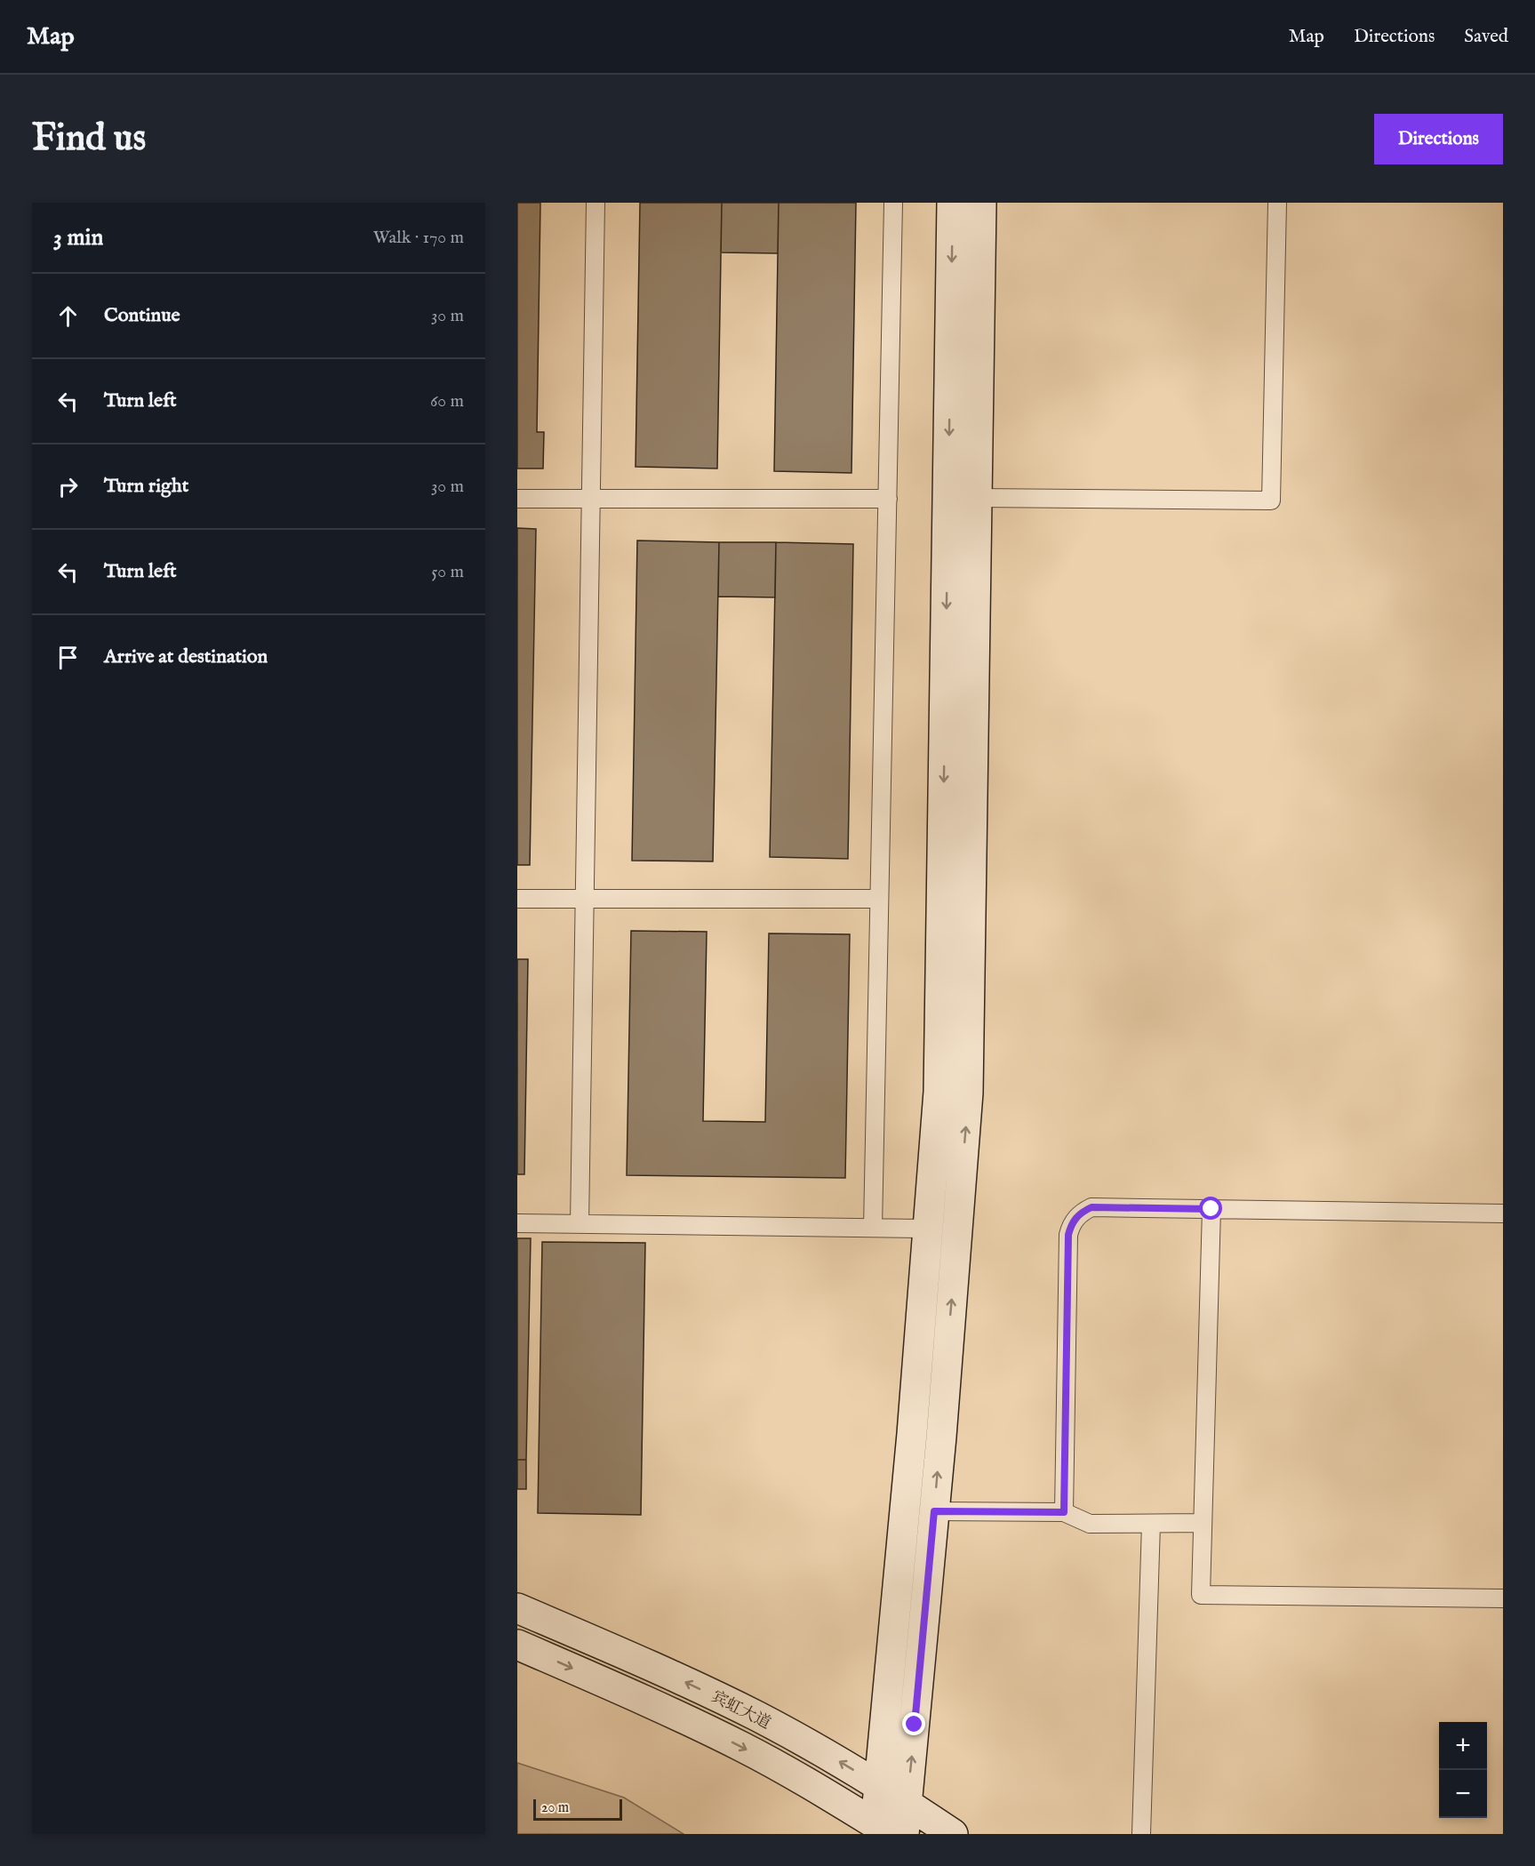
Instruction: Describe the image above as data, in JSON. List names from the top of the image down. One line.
{"streets":{"street":["宾虹大道"]},"scale_bar":"20 m","page":{"header":"Map","nav":["Map","Directions","Saved"],"buttons":"Directions","title":"Find us","heading":["3 min","Walk · 170 m"],"list":[["Continue","30 m"],["Turn left","60 m"],["Turn right","30 m"],["Turn left","50 m"],"Arrive at destination"],"map_buttons":["+","−"],"scale":"20 m"}}
